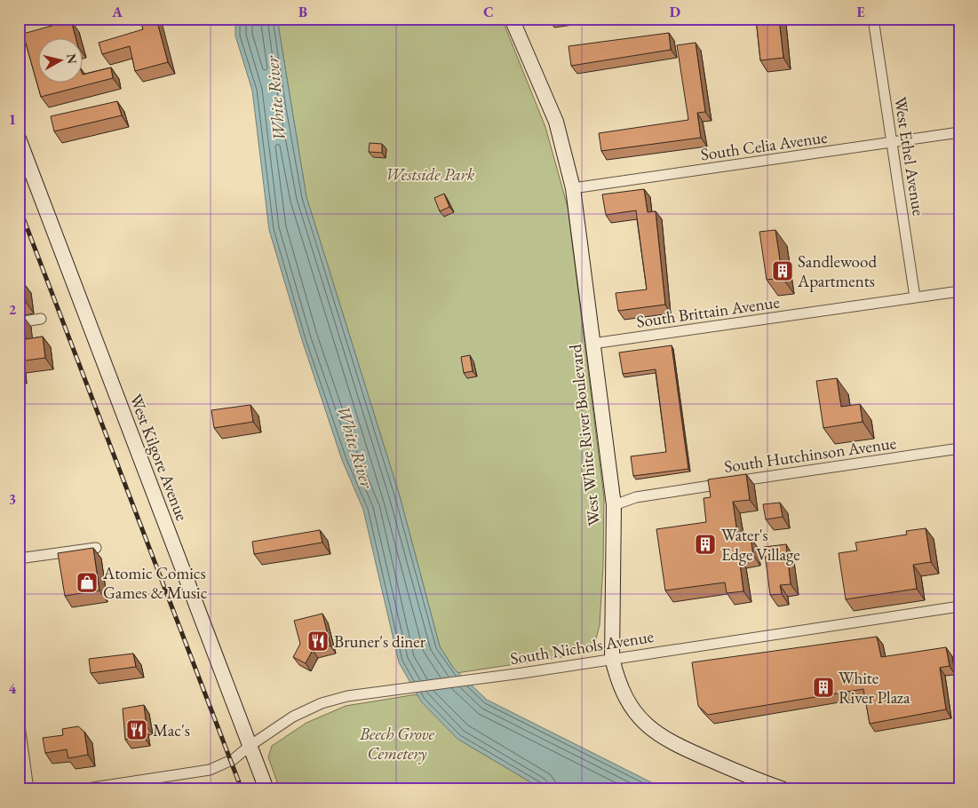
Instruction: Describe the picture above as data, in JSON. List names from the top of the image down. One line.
{"streets":{"street":["South Celia Avenue","West Ethel Avenue","South Brittain Avenue","West White River Boulevard","South Hutchinson Avenue","West Kilgore Avenue","South Nichols Avenue"]},"crossings":[["South Celia Avenue","West Ethel Avenue"],["South Celia Avenue","West White River Boulevard"],["West Ethel Avenue","South Brittain Avenue"],["South Brittain Avenue","West White River Boulevard"],["West White River Boulevard","South Hutchinson Avenue"],["West White River Boulevard","South Nichols Avenue"],["West Kilgore Avenue","South Nichols Avenue"]],"water":["White River"],"parks":["Westside Park","Beech Grove Cemetery"],"places":{"building":["Sandlewood Apartments","Water's Edge Village","White River Plaza"],"shop":["Atomic Comics Games & Music"],"restaurant":["Bruner's diner","Mac's"]},"north":"right","grid":{"columns":["A","B","C","D","E"],"rows":["1","2","3","4"]}}
